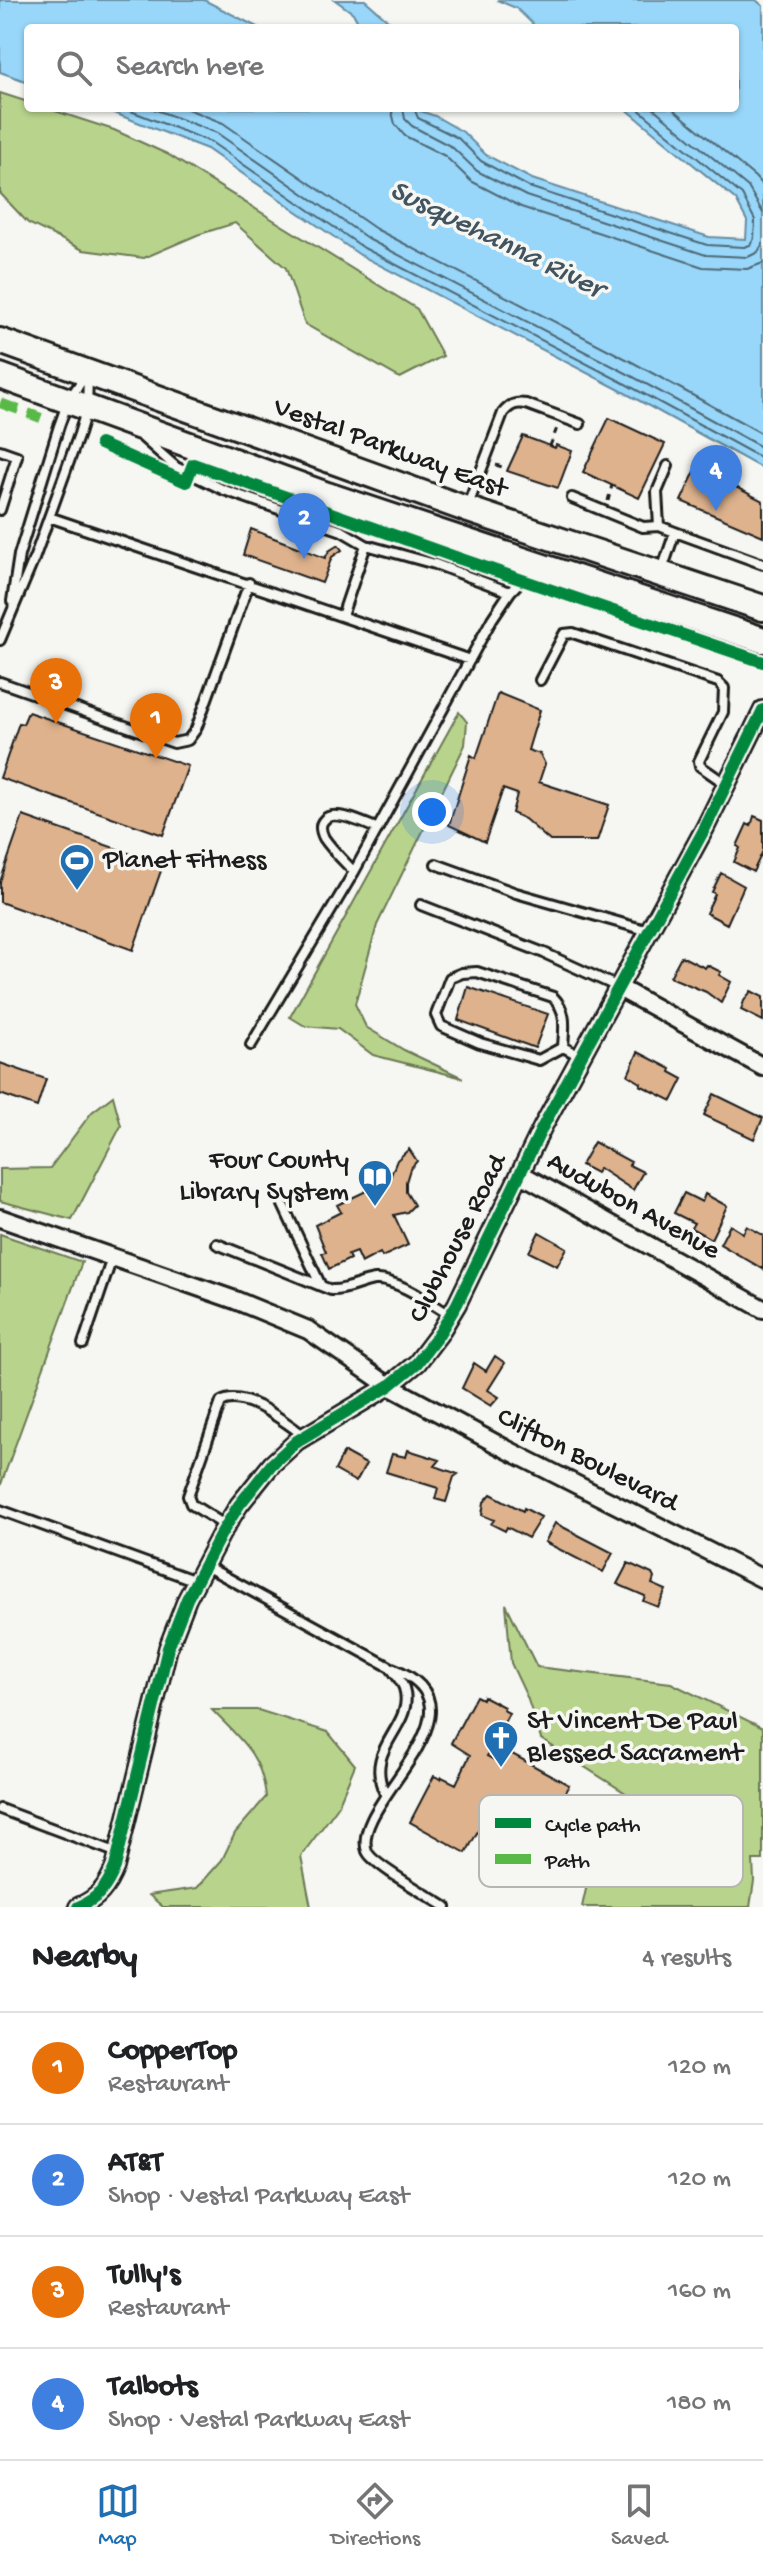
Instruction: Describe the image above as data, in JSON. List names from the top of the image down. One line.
{"streets":{"main road":["Vestal Parkway East"],"street":["Audubon Avenue","Clubhouse Road","Clifton Boulevard"]},"crossings":[["Audubon Avenue","Clubhouse Road"],["Clubhouse Road","Clifton Boulevard"]],"water":["Susquehanna River"],"places":{"sports":["Planet Fitness"],"library":["Four County Library System"],"church":["St Vincent De Paul Blessed Sacrament"]},"legend":["Cycle path","Path"],"page":{"search":"Search here","pins":["4","2","3","1"],"heading":["Nearby","4 results"],"list":[{"mark":"1","name":"CopperTop","note":"Restaurant","value":"120 m"},{"mark":"2","name":"AT&T","note":"Shop · Vestal Parkway East","value":"120 m"},{"mark":"3","name":"Tully's","note":"Restaurant","value":"160 m"},{"mark":"4","name":"Talbots","note":"Shop · Vestal Parkway East","value":"180 m"}],"nav":["Map","Directions","Saved"]}}
